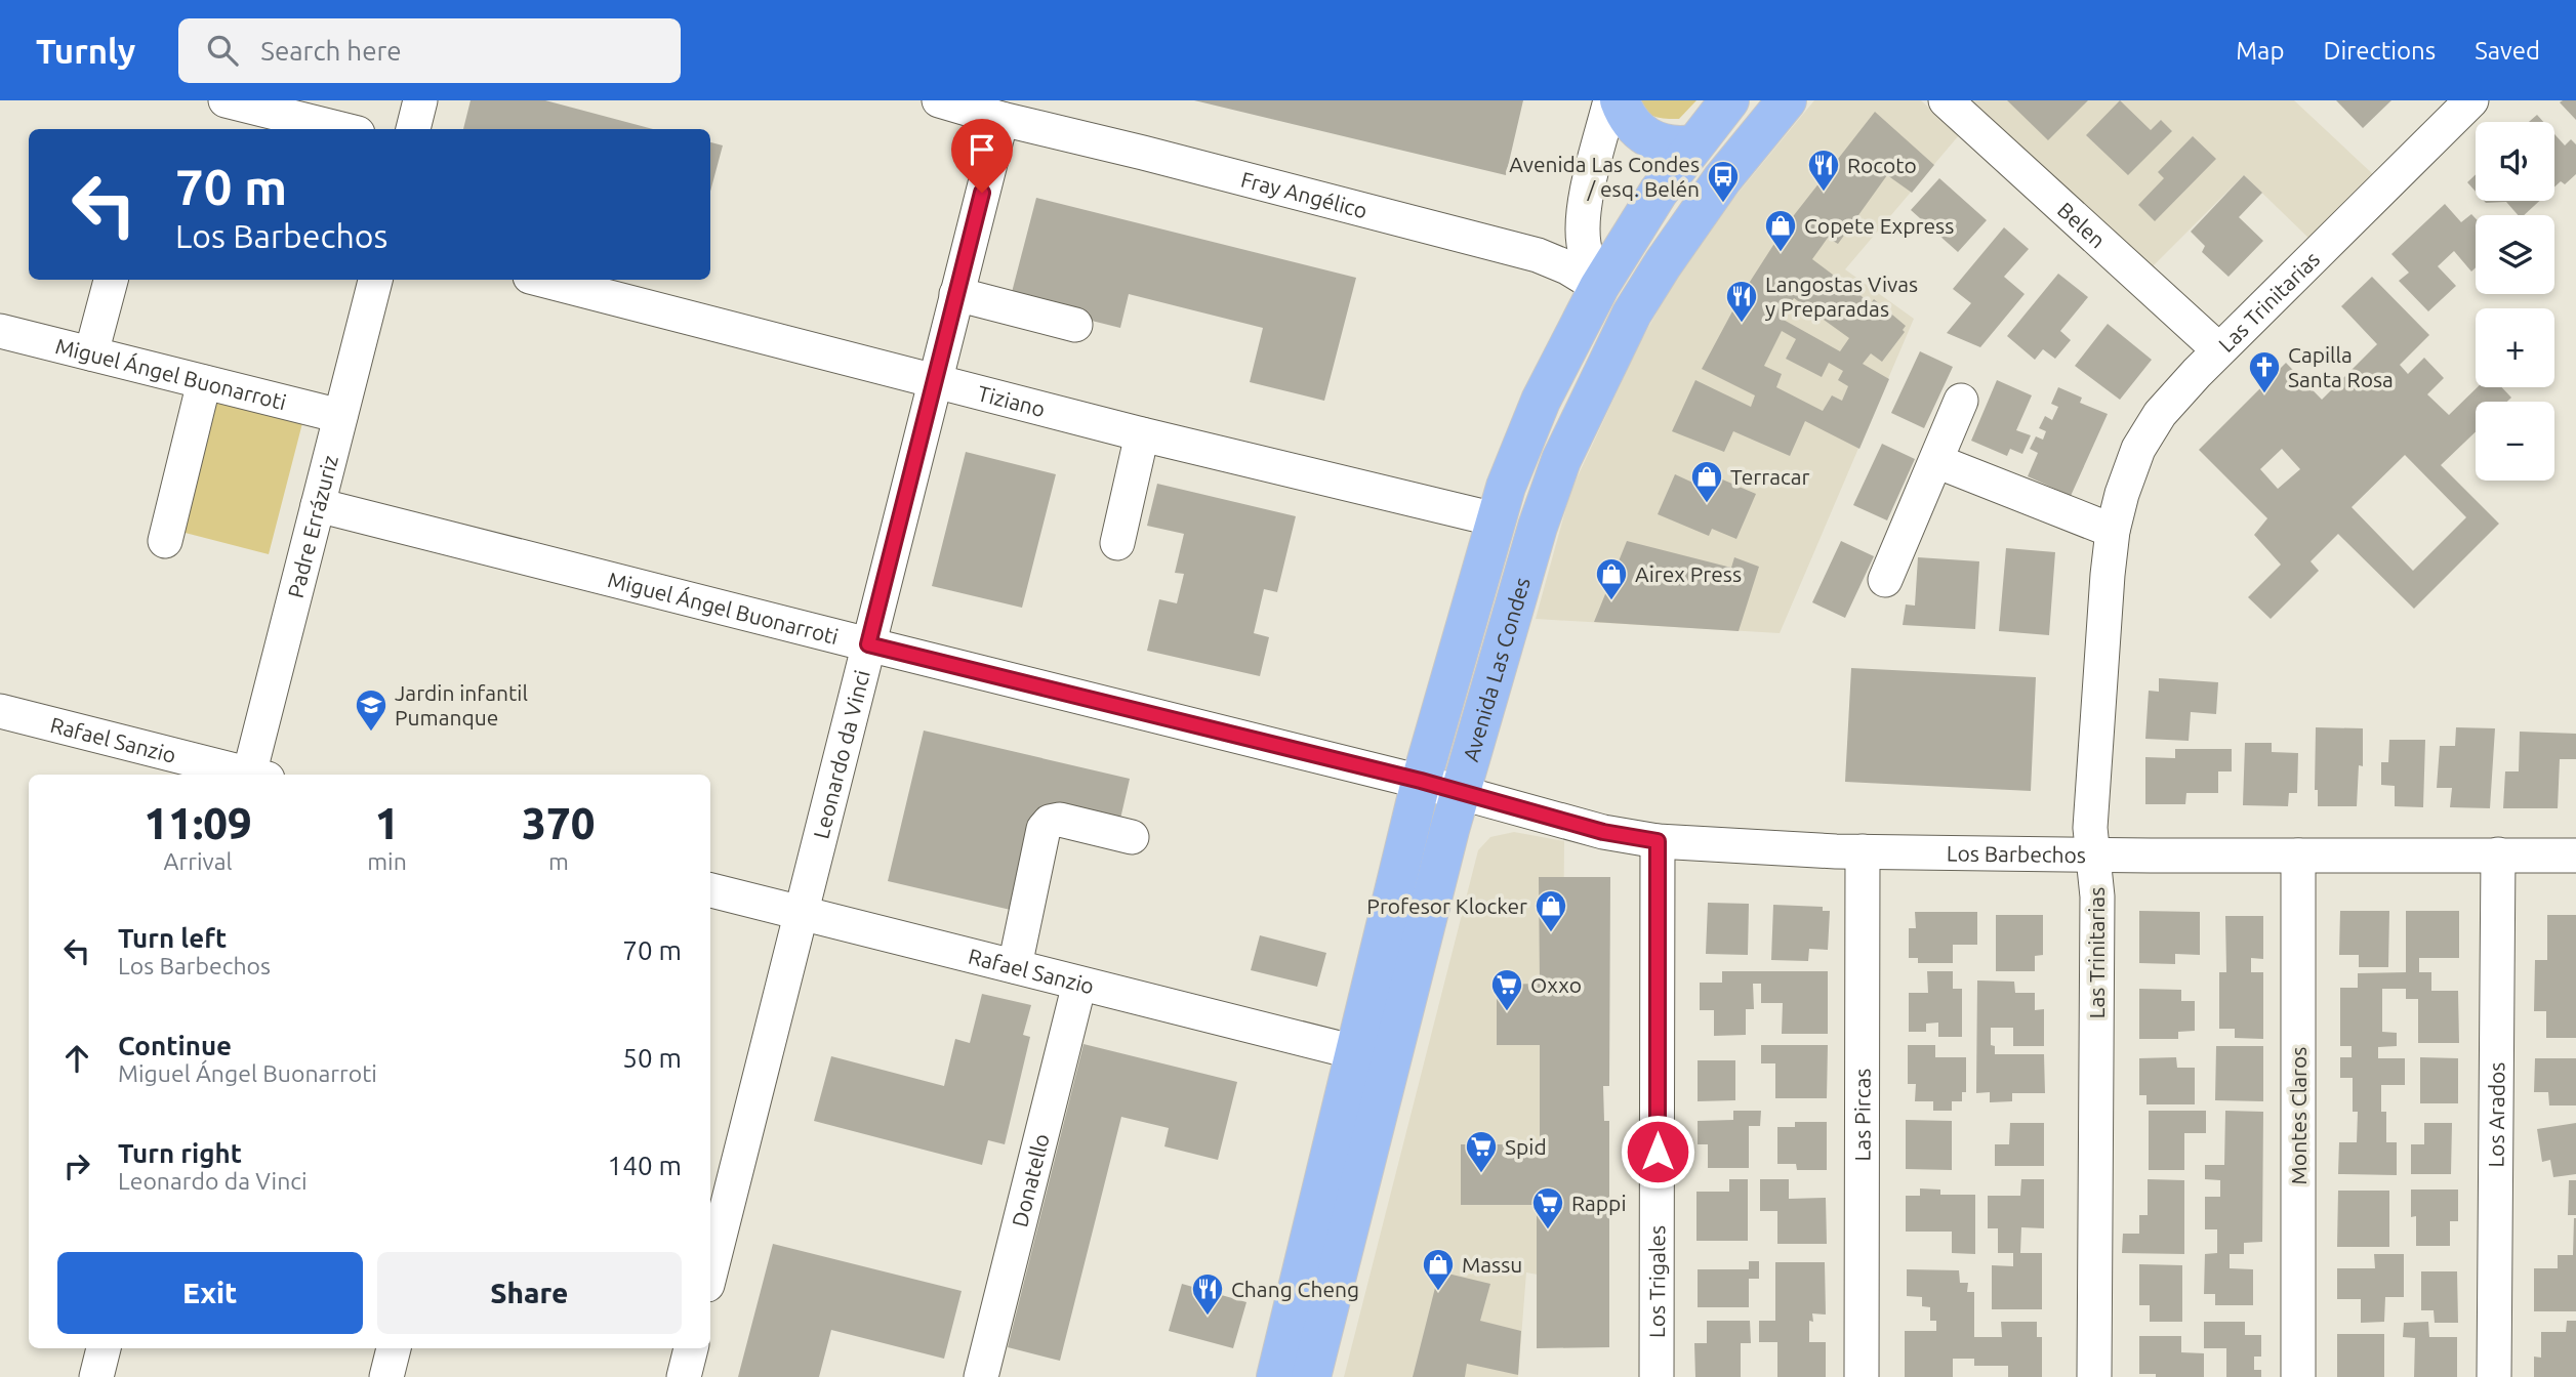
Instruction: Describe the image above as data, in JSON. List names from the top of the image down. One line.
{"streets":{"main road":["Avenida Las Condes"],"street":["Fray Angélico","Belen","Las Trinitarias","Miguel Ángel Buonarroti","Tiziano","Padre Errázuriz","Rafael Sanzio","Leonardo da Vinci","Los Barbechos","Las Pircas","Montes Claros","Los Arados","Donatello","Los Trigales"]},"crossings":[["Fray Angélico","Avenida Las Condes"],["Fray Angélico","Leonardo da Vinci"],["Belen","Las Trinitarias"],["Las Trinitarias","Los Barbechos"],["Miguel Ángel Buonarroti","Padre Errázuriz"],["Miguel Ángel Buonarroti","Avenida Las Condes"],["Miguel Ángel Buonarroti","Leonardo da Vinci"],["Miguel Ángel Buonarroti","Los Barbechos"],["Tiziano","Avenida Las Condes"],["Tiziano","Leonardo da Vinci"],["Avenida Las Condes","Rafael Sanzio"],["Avenida Las Condes","Los Barbechos"],["Rafael Sanzio","Leonardo da Vinci"],["Rafael Sanzio","Donatello"],["Los Barbechos","Las Pircas"],["Los Barbechos","Montes Claros"],["Los Barbechos","Los Arados"],["Los Barbechos","Los Trigales"]],"places":{"restaurant":["Rocoto","Langostas Vivas y Preparadas","Chang Cheng"],"bus stop":["Avenida Las Condes / esq. Belén"],"shop":["Copete Express","Terracar","Airex Press","Profesor Klocker","Massu"],"church":["Capilla Santa Rosa"],"school or university":["Jardin infantil Pumanque"],"supermarket":["Oxxo","Spid","Rappi"]},"page":{"header":"Turnly","search":"Search here","nav":["Map","Directions","Saved"],"map_buttons":["+","−"],"turn":["70 m","Los Barbechos"],"eta":["11:09","Arrival","1","min","370","m"],"list":[{"name":"Turn left","note":"Los Barbechos","value":"70 m"},{"name":"Continue","note":"Miguel Ángel Buonarroti","value":"50 m"},{"name":"Turn right","note":"Leonardo da Vinci","value":"140 m"}],"buttons":["Exit","Share"]}}
